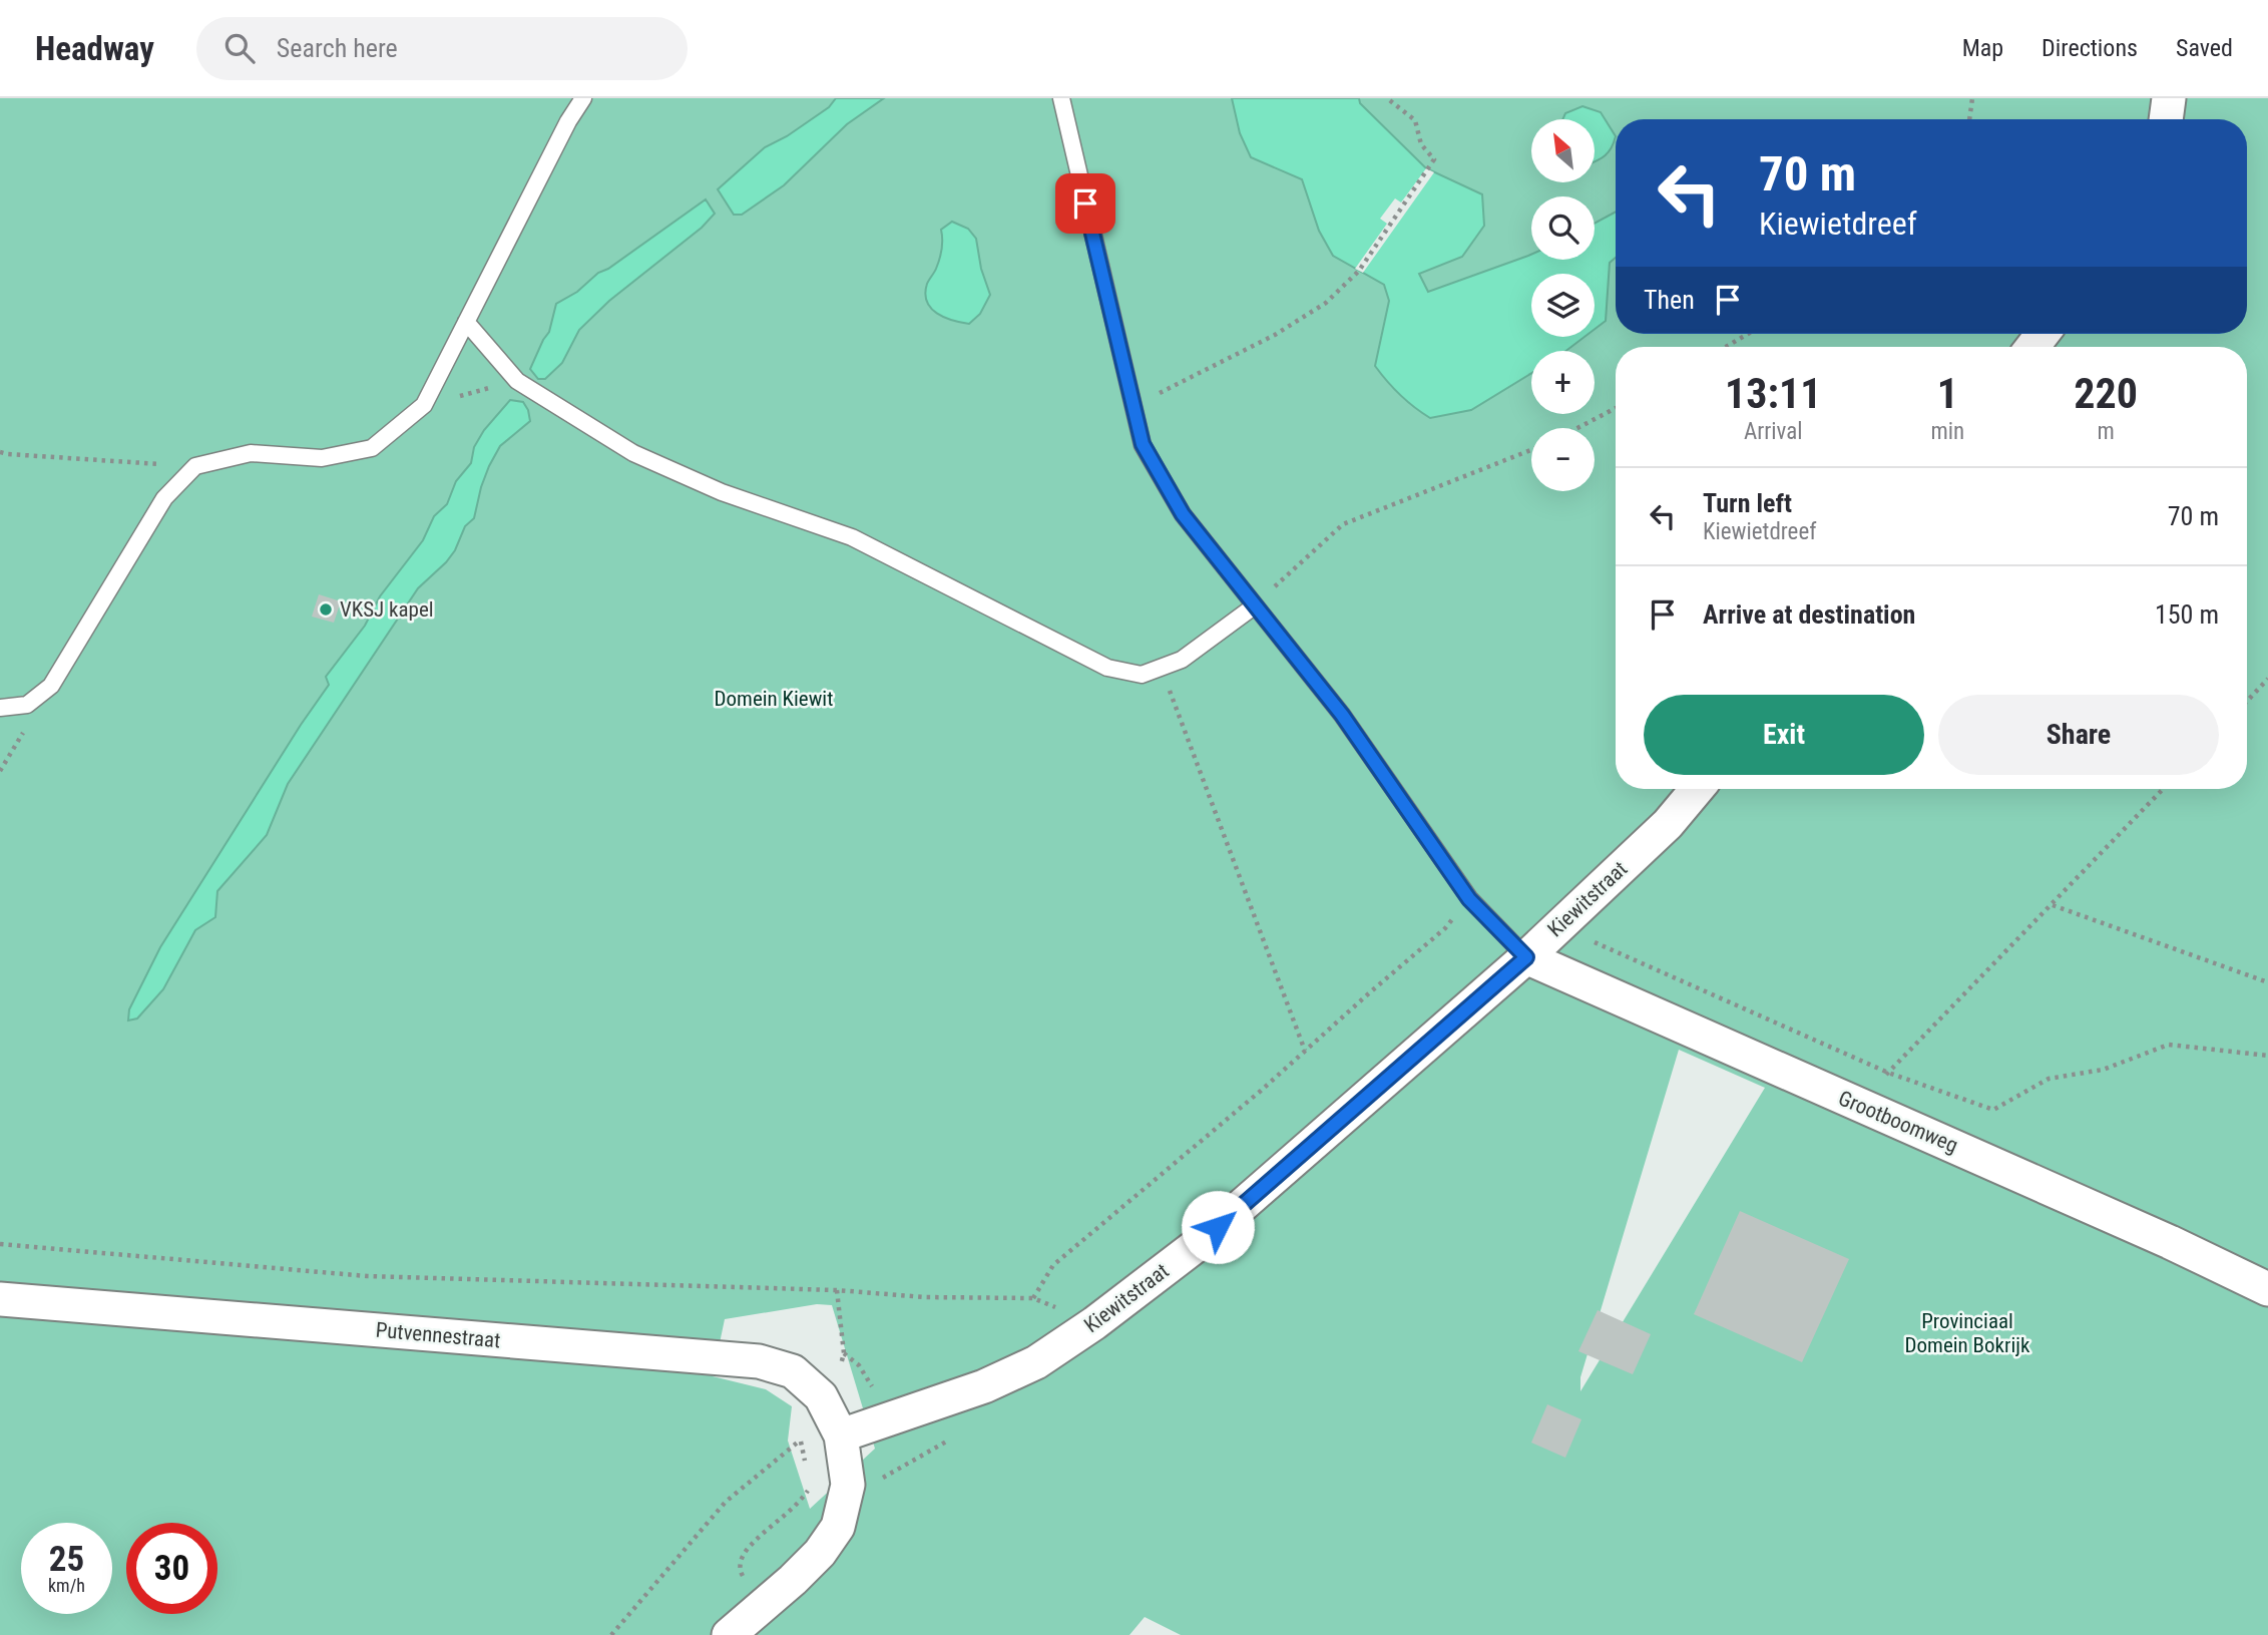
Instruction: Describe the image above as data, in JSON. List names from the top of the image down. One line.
{"streets":{"street":["Kiewitstraat","Grootboomweg","Putvennestraat"]},"crossings":[["Kiewitstraat","Grootboomweg"],["Kiewitstraat","Putvennestraat"]],"parks":["Domein Kiewit","Provinciaal Domein Bokrijk"],"places":["VKSJ kapel"],"north":"top left","page":{"header":"Headway","search":"Search here","nav":["Map","Directions","Saved"],"map_buttons":["+","−"],"turn":["70 m","Kiewietdreef"],"then":"Then","eta":["13:11","Arrival","1","min","220","m"],"list":[{"name":"Turn left","note":"Kiewietdreef","value":"70 m"},{"name":"Arrive at destination","value":"150 m"}],"buttons":["Exit","Share"],"speed":"25 km/h","limit":"30"}}
